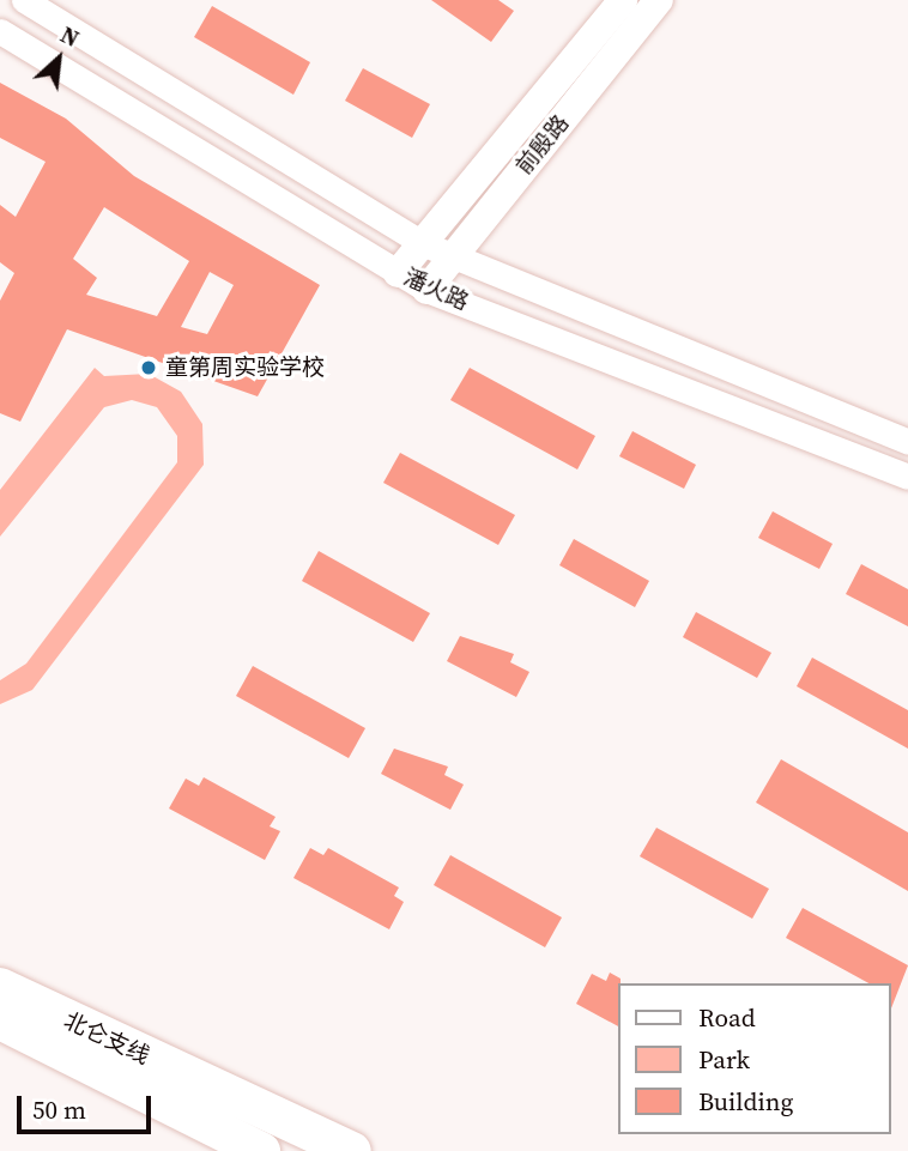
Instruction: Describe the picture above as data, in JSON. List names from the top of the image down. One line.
{"streets":{"highway":["北仑支线"],"main road":["前殷路"],"street":["潘火路"]},"crossings":[["前殷路","潘火路"]],"places":["童第周实验学校"],"legend":["Road","Park","Building"],"scale_bar":"50 m","north":"top right"}
